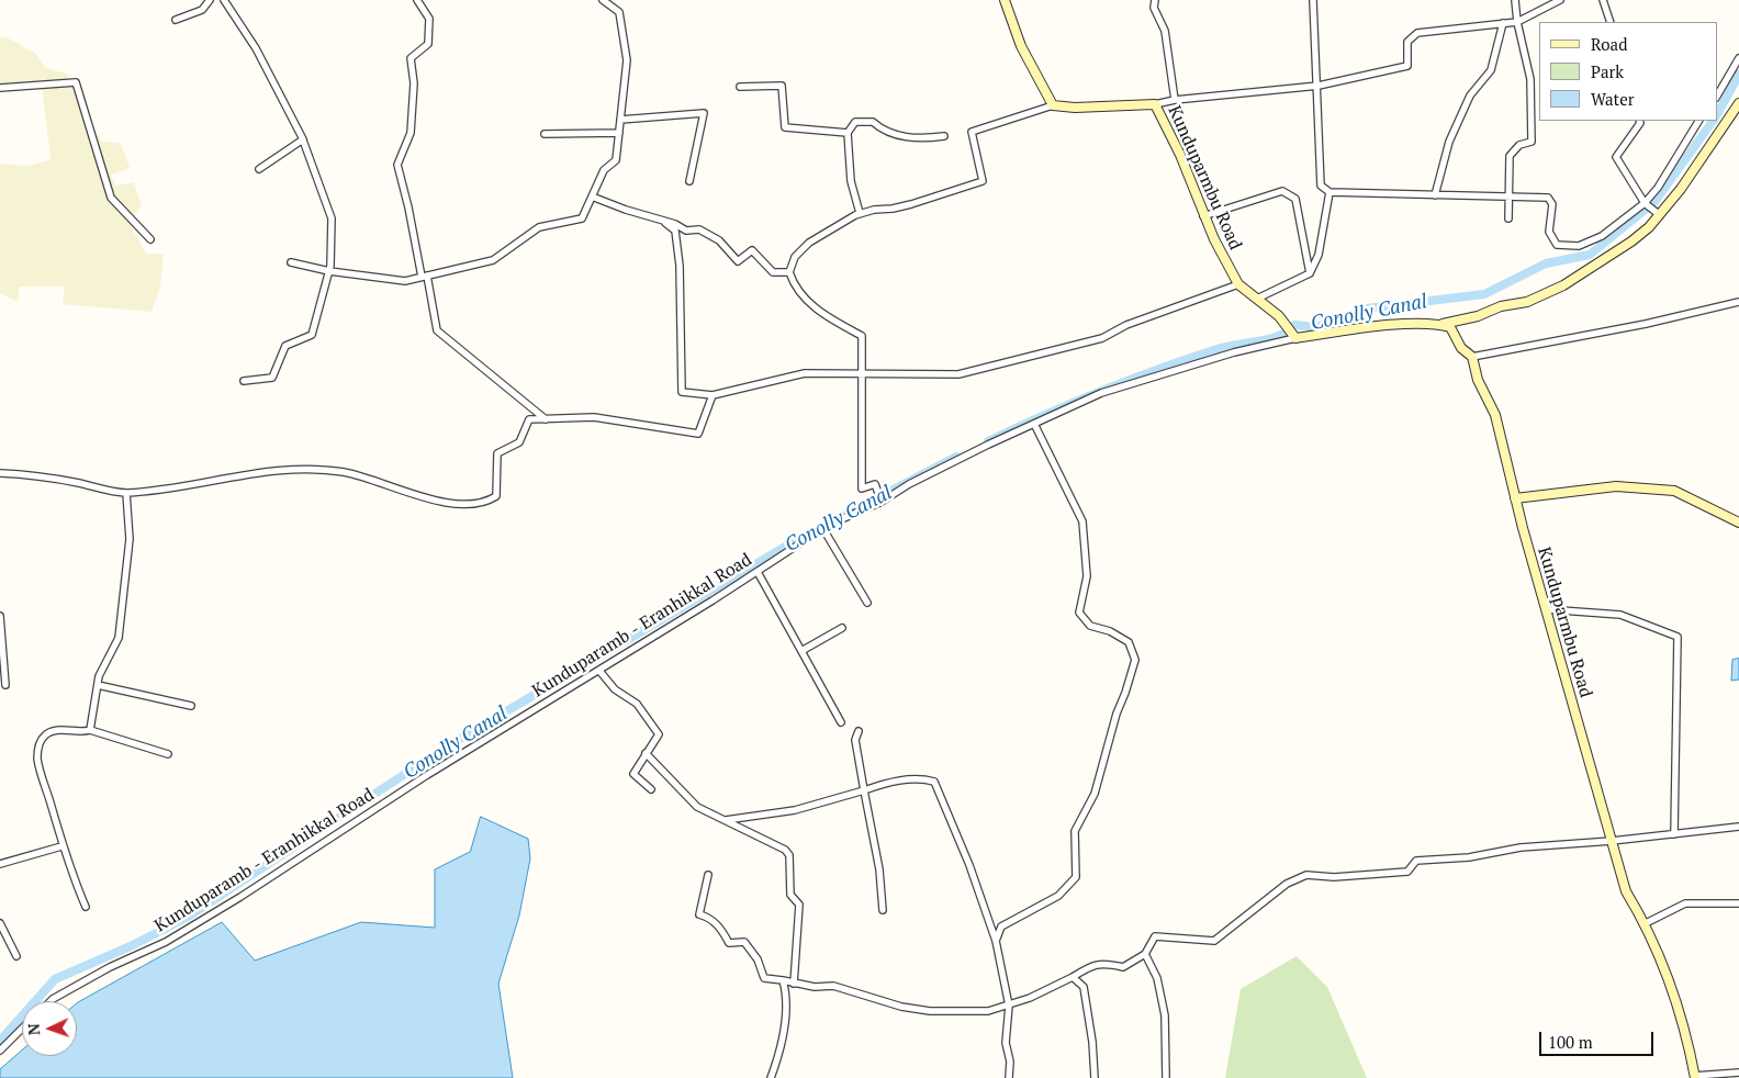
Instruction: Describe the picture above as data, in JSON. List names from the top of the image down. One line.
{"streets":{"main road":["Kunduparmbu Road"],"street":["Kunduparamb - Eranhikkal Road"]},"crossings":[["Kunduparmbu Road","Kunduparamb - Eranhikkal Road"]],"water":["Conolly Canal"],"legend":["Road","Park","Water"],"scale_bar":"100 m","north":"left"}
